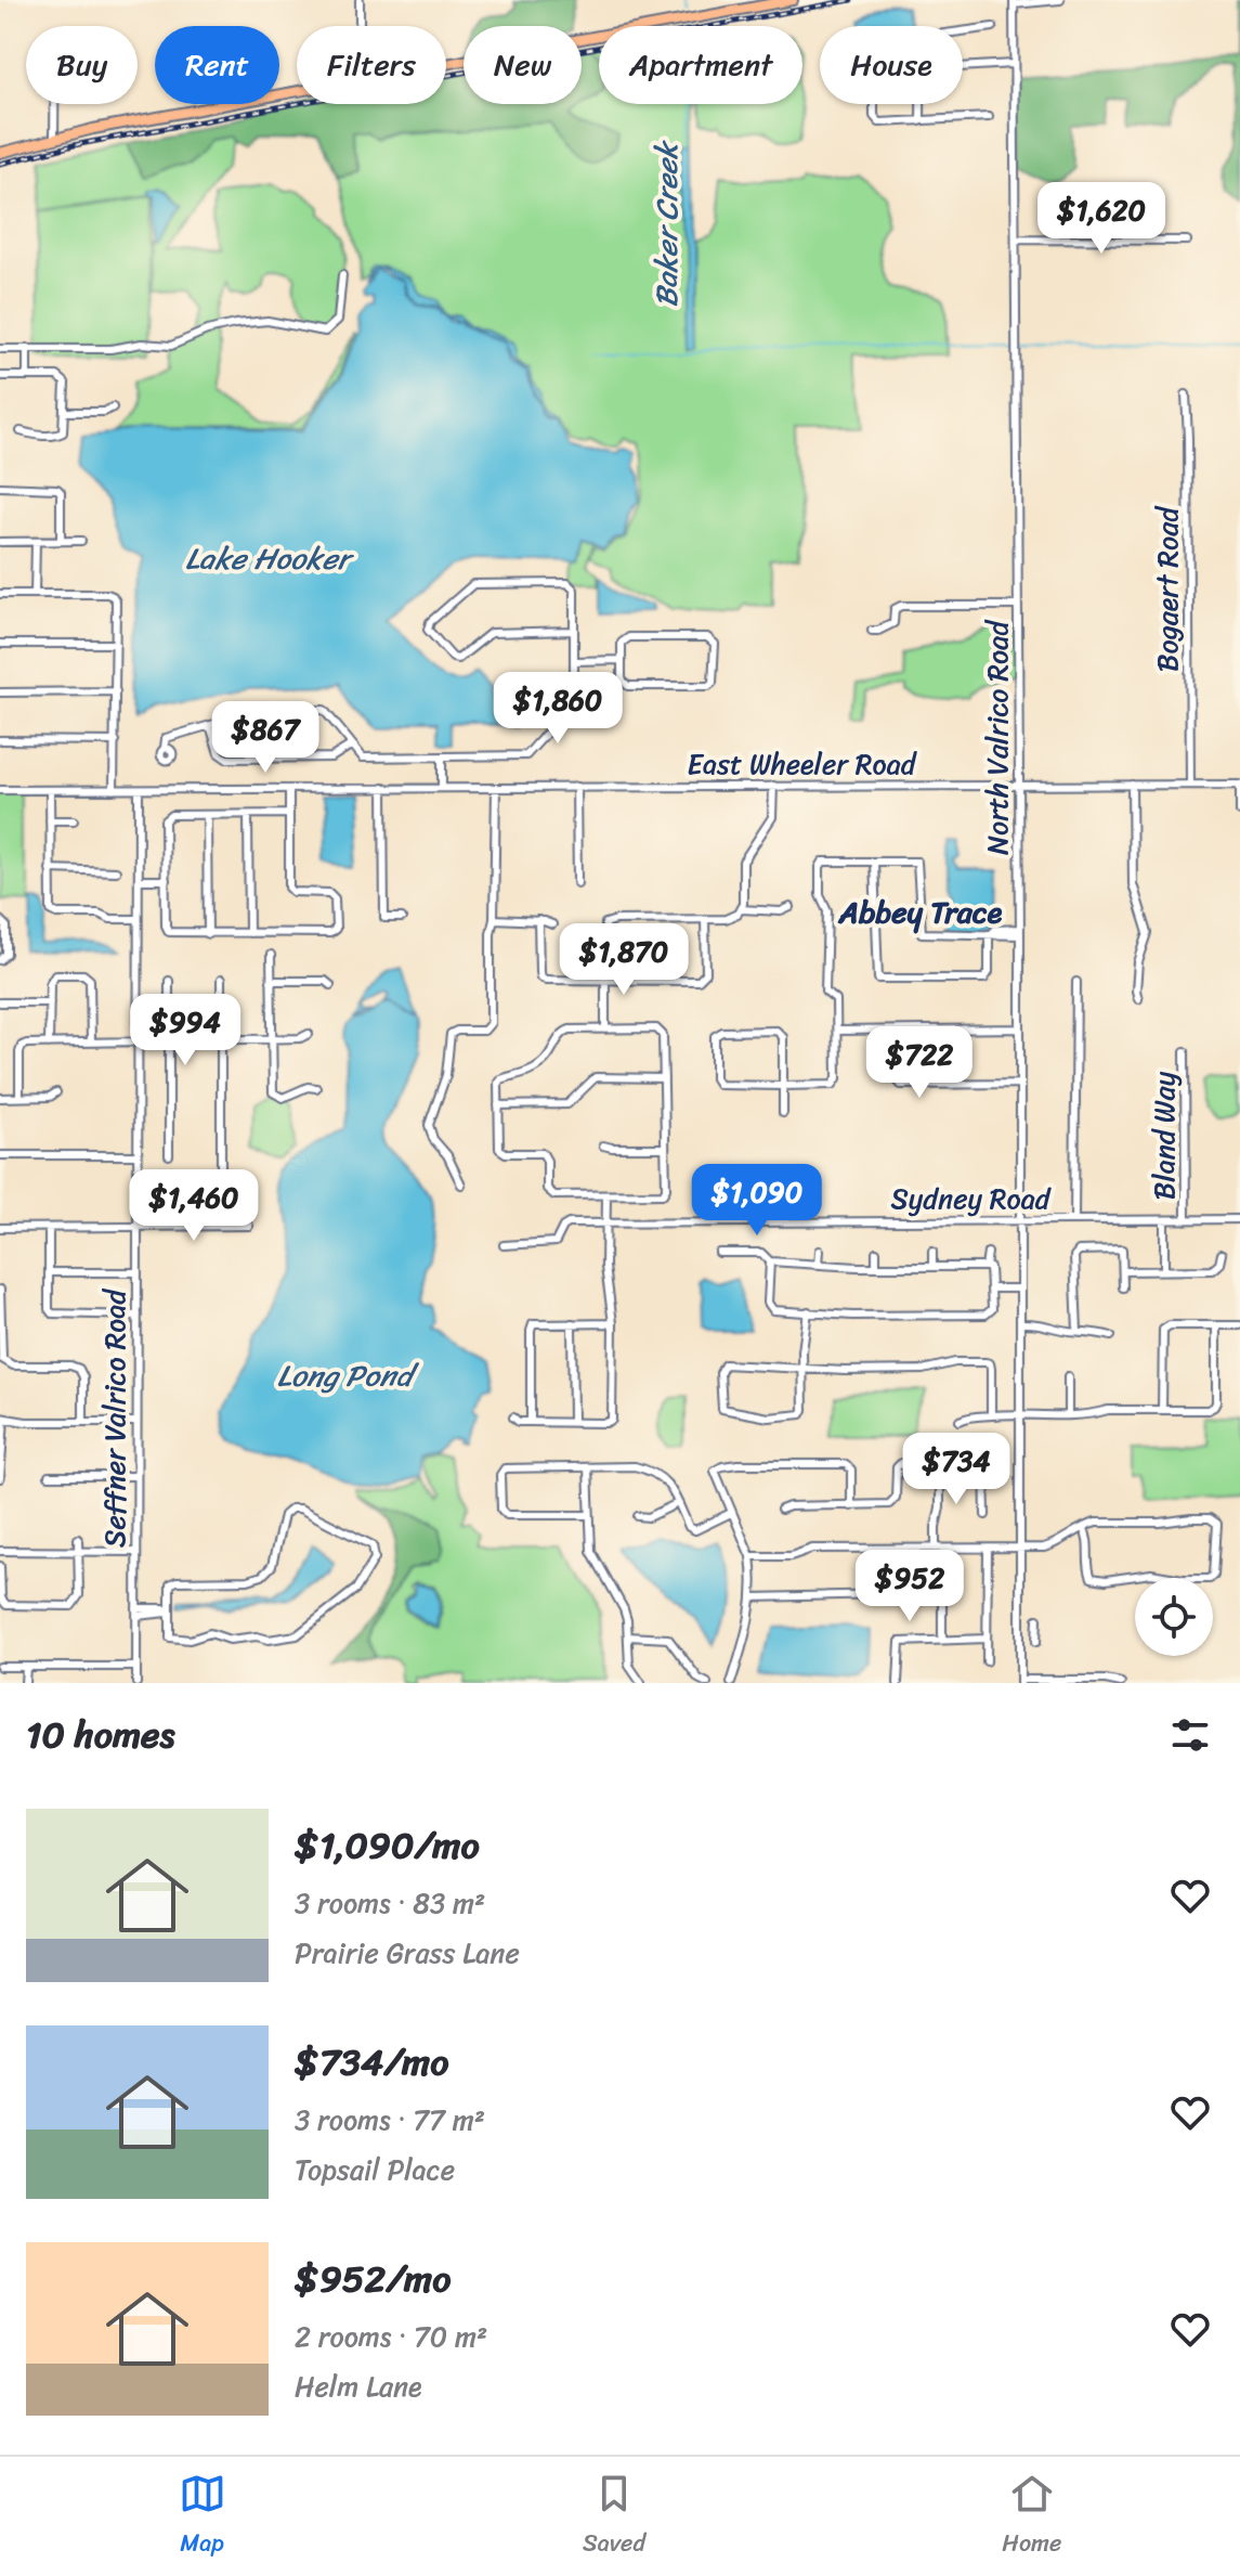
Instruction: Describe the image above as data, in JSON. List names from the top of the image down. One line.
{"streets":{"street":["Bogaert Road","North Valrico Road","East Wheeler Road","Bland Way","Sydney Road","Seffner Valrico Road"]},"crossings":[["Bogaert Road","East Wheeler Road"],["North Valrico Road","East Wheeler Road"],["North Valrico Road","Sydney Road"],["East Wheeler Road","Seffner Valrico Road"],["Bland Way","Sydney Road"]],"districts":["Abbey Trace"],"water":["Baker Creek","Lake Hooker","Long Pond"],"page":{"chip":["Buy","Rent","Filters","New","Apartment","House"],"price":["$1,620","$1,860","$867","$1,870","$994","$722","$1,090","$1,460","$734","$952"],"heading":"10 homes","list":[{"name":"$1,090/mo","note":"3 rooms · 83 m² · Prairie Grass Lane"},{"name":"$734/mo","note":"3 rooms · 77 m² · Topsail Place"},{"name":"$952/mo","note":"2 rooms · 70 m² · Helm Lane"}],"tabs":["Map","Saved","Home"]}}
